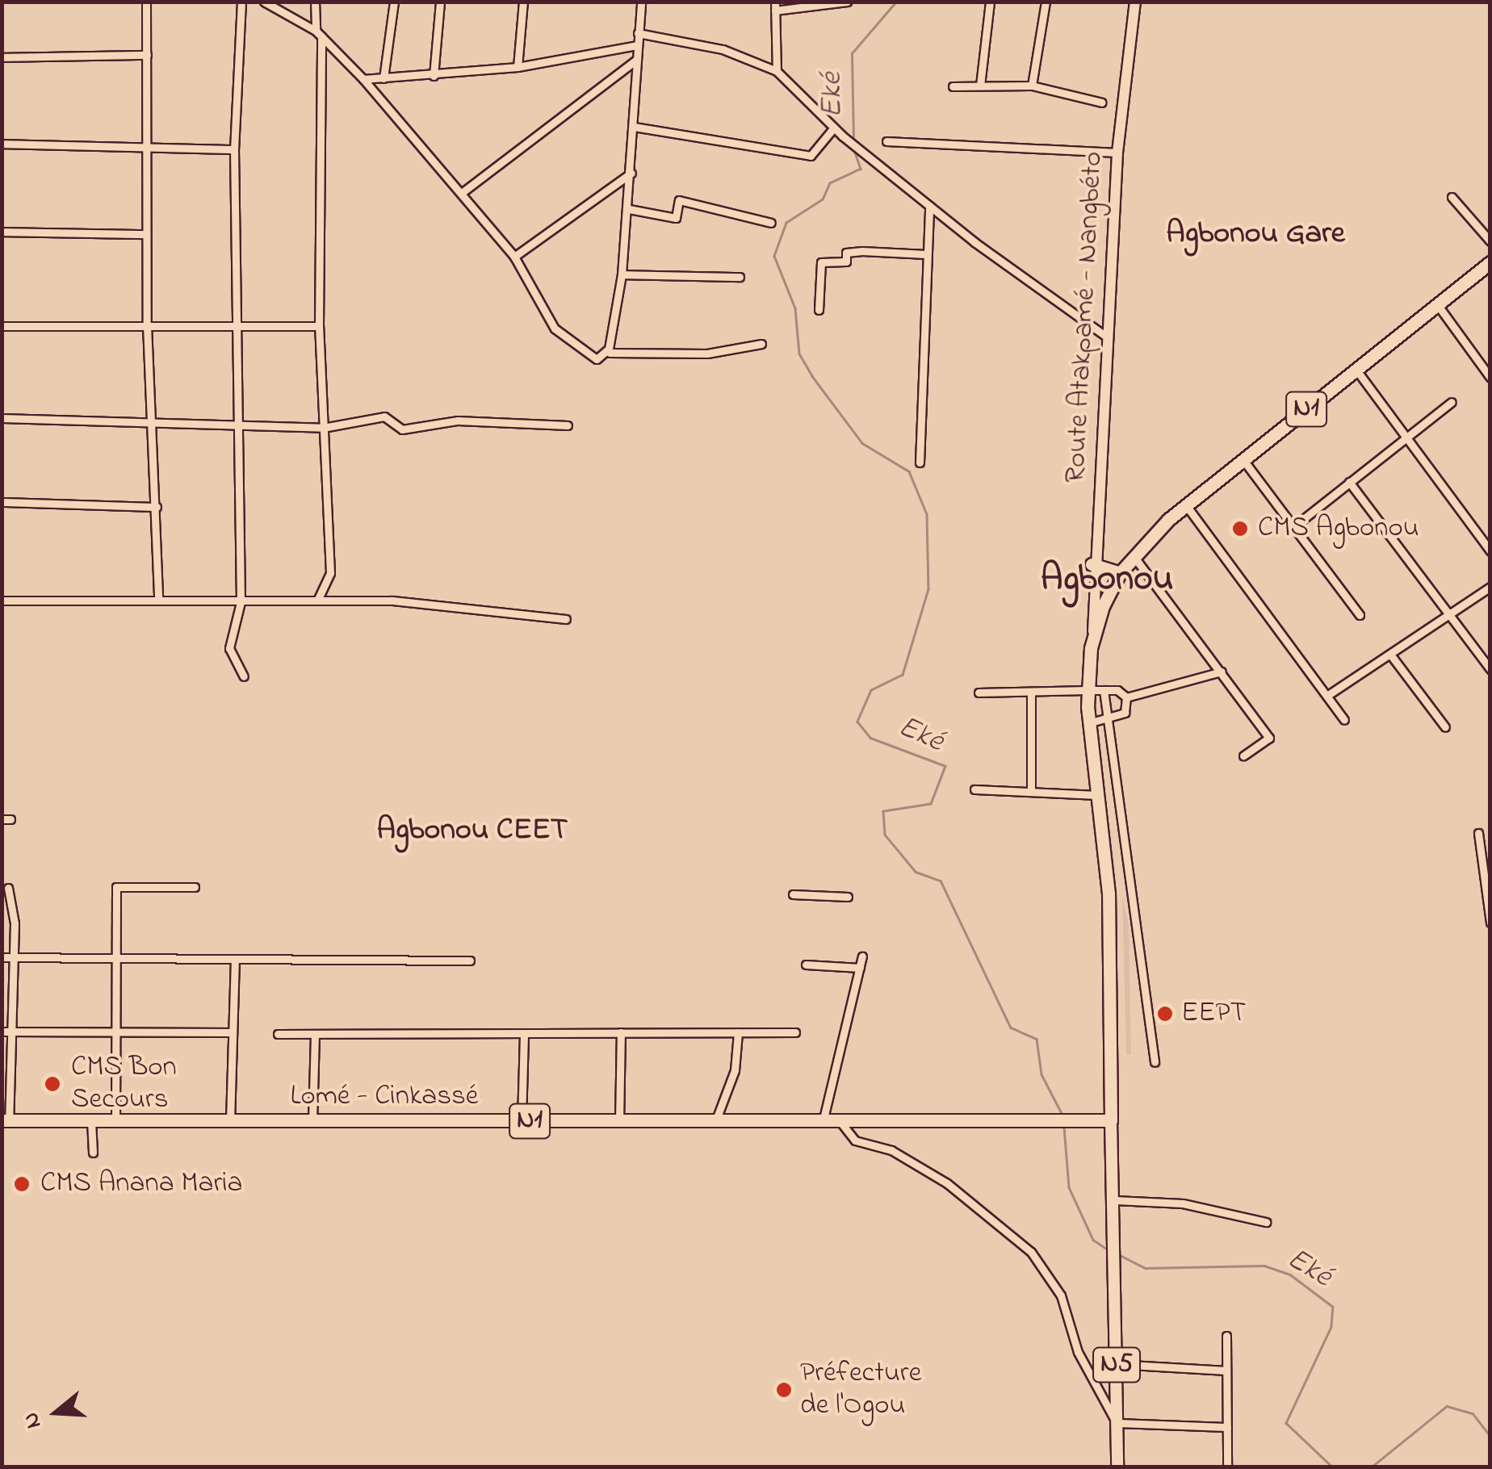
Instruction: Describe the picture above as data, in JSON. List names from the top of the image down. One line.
{"streets":{"highway":["N1","Lomé - Cinkassé"],"main road":["Route Atakpamé - Nangbéto","N5"]},"crossings":[["Route Atakpamé - Nangbéto","N1"],["N1","Lomé - Cinkassé"],["N1","N5"],["Lomé - Cinkassé","N5"]],"districts":["Agbonou Gare","Agbonou","Agbonou CEET"],"water":["Eké"],"places":["CMS Agbonou","EEPT","CMS Bon Secours","CMS Anana Maria","Préfecture de l'Ogou"],"north":"left"}
